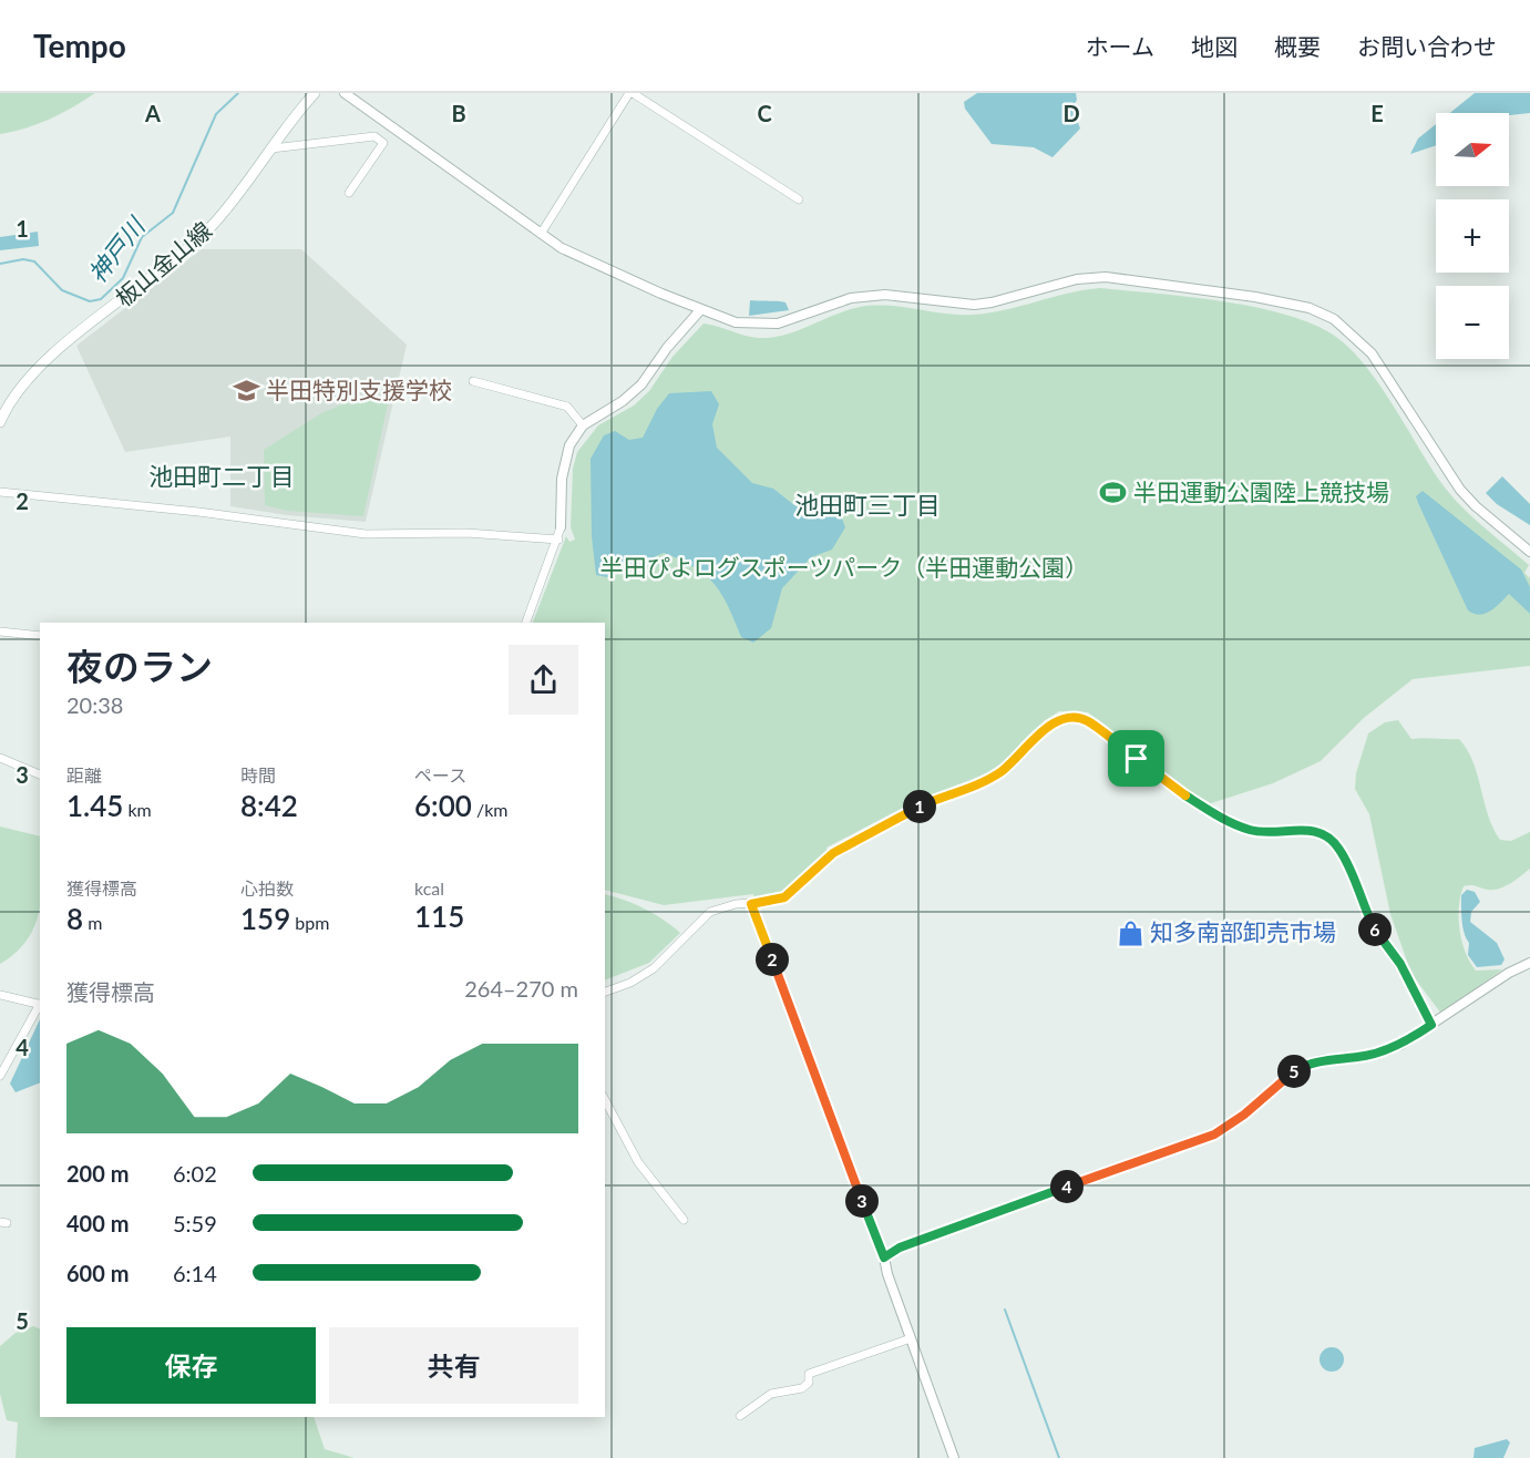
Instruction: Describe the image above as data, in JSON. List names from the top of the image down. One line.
{"streets":{"main road":["板山金山線"]},"districts":["池田町二丁目","池田町三丁目"],"water":["神戸川"],"parks":["半田ぴよログスポーツパーク（半田運動公園）"],"places":{"school or university":["半田特別支援学校"],"sports":["半田運動公園陸上競技場"],"shop":["知多南部卸売市場"]},"north":"right","page":{"header":"Tempo","nav":["ホーム","地図","概要","お問い合わせ"],"map_buttons":["+","−"],"heading":["夜のラン","20:38"],"stats":[["距離","1.45 km"],["時間","8:42"],["ペース","6:00 /km"],["獲得標高","8 m"],["心拍数","159 bpm"],["kcal","115"]],"pins":["1","6","2","5","4","3"],"chart":["獲得標高","264–270 m"],"list":[{"name":"200 m","note":"6:02"},{"name":"400 m","note":"5:59"},{"name":"600 m","note":"6:14"}],"buttons":["保存","共有"]},"grid":{"columns":["A","B","C","D","E"],"rows":["1","2","3","4","5"]}}
